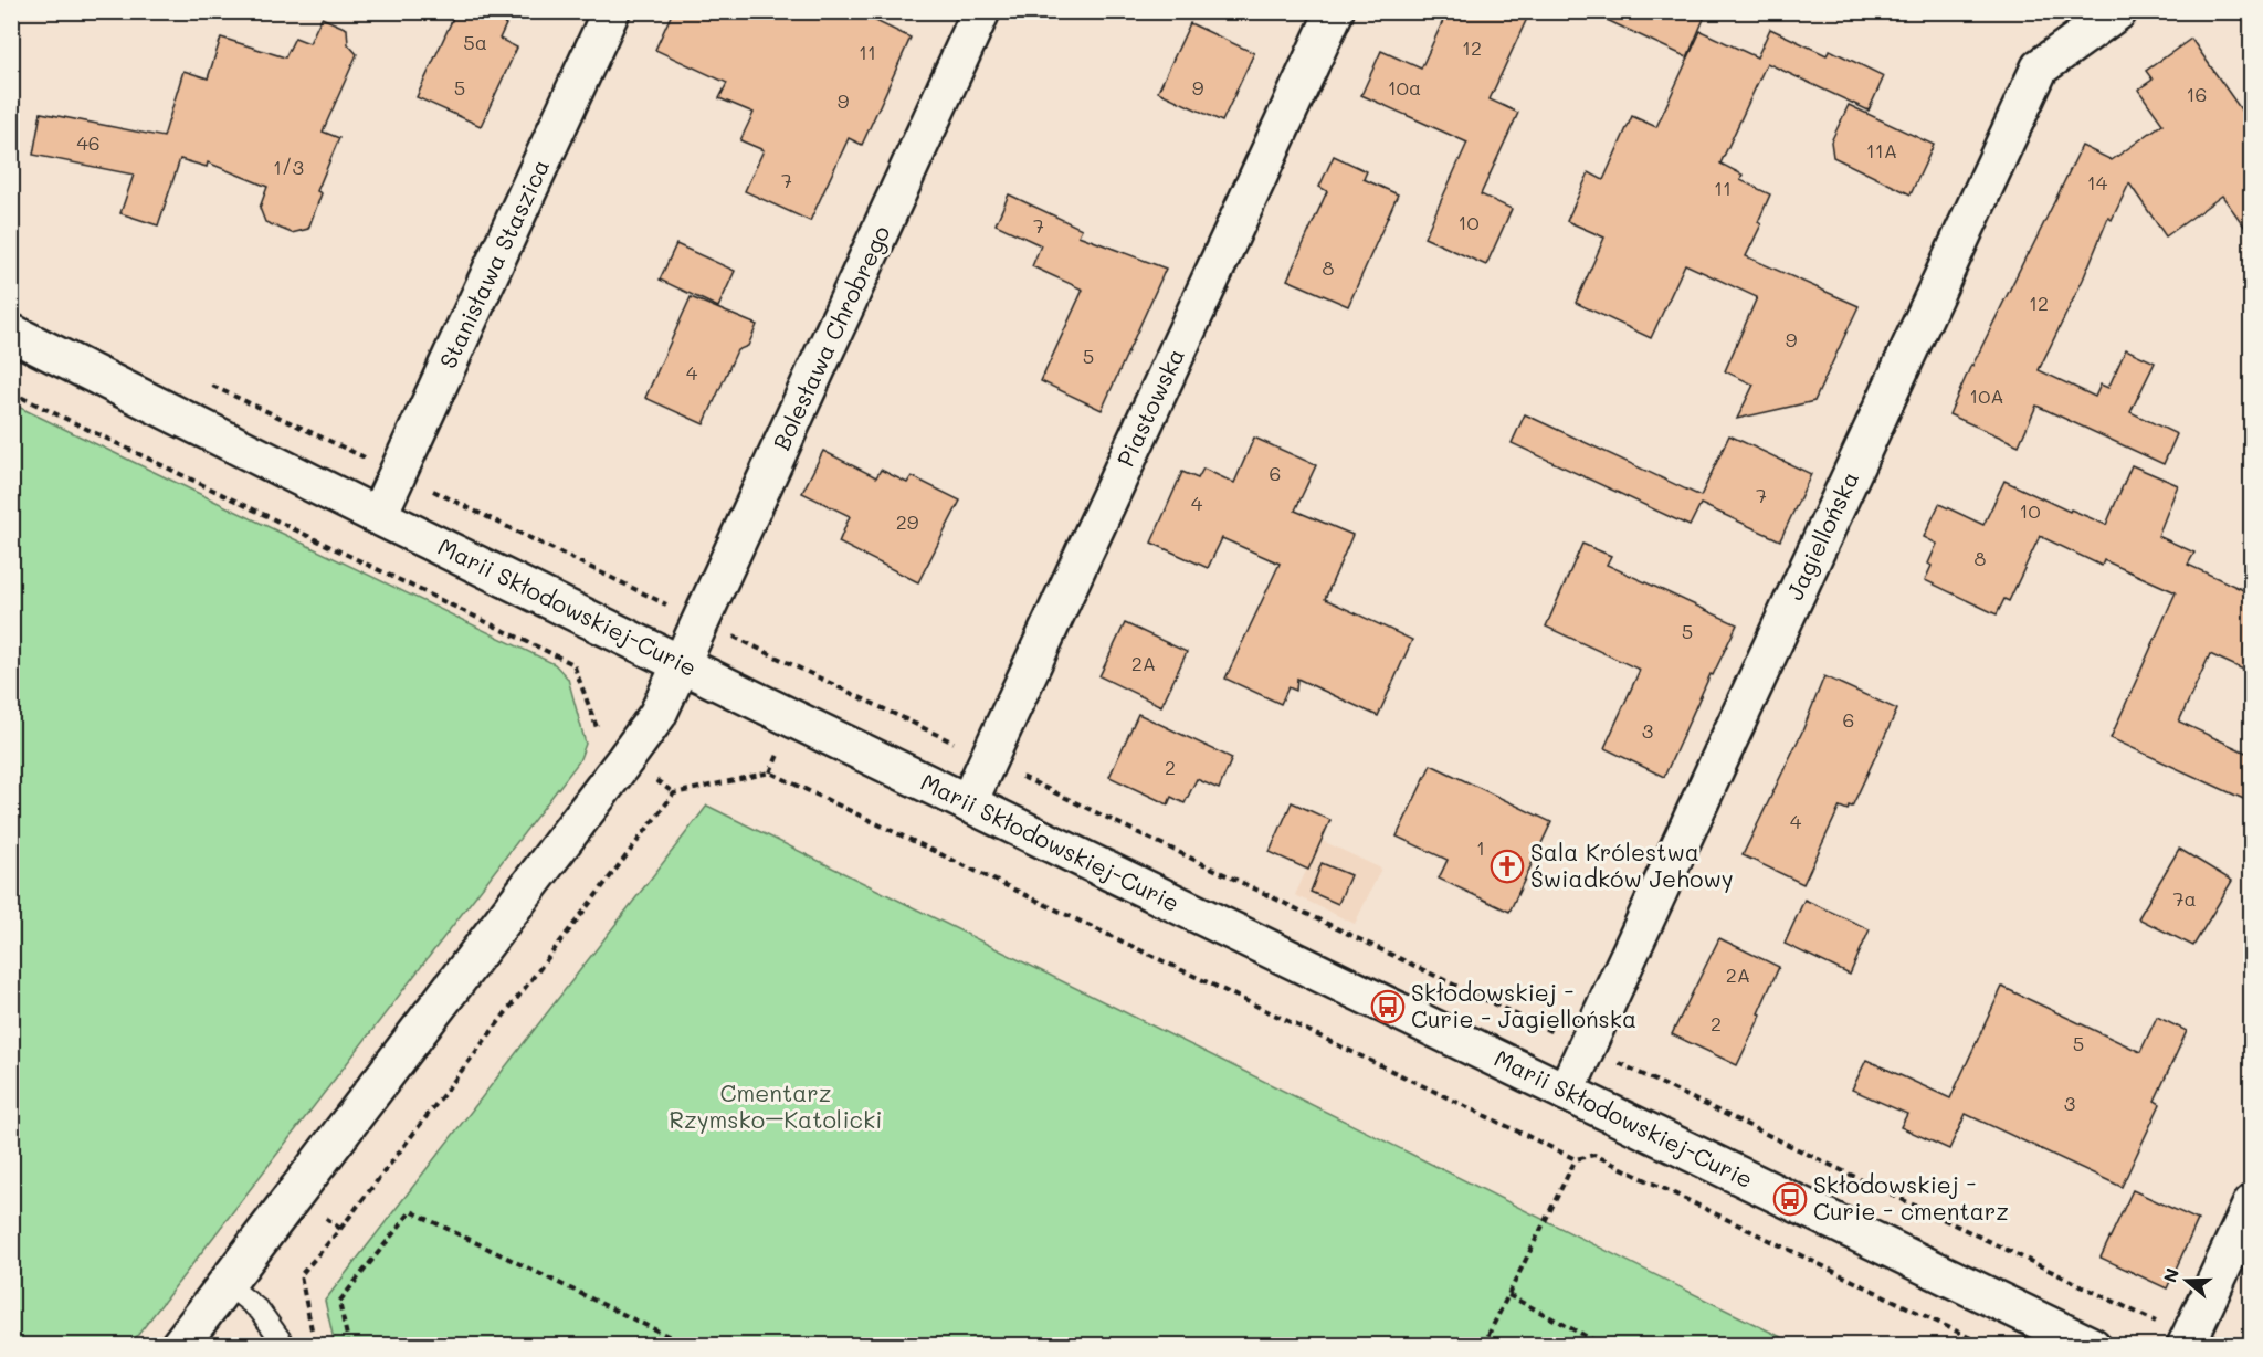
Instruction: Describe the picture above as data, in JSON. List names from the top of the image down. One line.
{"streets":{"street":["Stanisława Staszica","Bolesława Chrobrego","Piastowska","Jagiellońska","Marii Skłodowskiej-Curie"]},"crossings":[["Stanisława Staszica","Marii Skłodowskiej-Curie"],["Bolesława Chrobrego","Marii Skłodowskiej-Curie"],["Piastowska","Marii Skłodowskiej-Curie"],["Jagiellońska","Marii Skłodowskiej-Curie"]],"parks":["Cmentarz Rzymsko–Katolicki"],"places":{"church":["Sala Królestwa Świadków Jehowy"],"bus stop":["Skłodowskiej - Curie - Jagiellońska","Skłodowskiej - Curie - cmentarz"]},"house_numbers":["5a","12","11","5","9","10a","16","9","46","11A","1/3","7","14","11","10","7","8","12","9","5","4","10A","6","7","4","10","29","8","5","2A","6","3","2","4","1","7a","2A","2","5","3"],"north":"left"}
